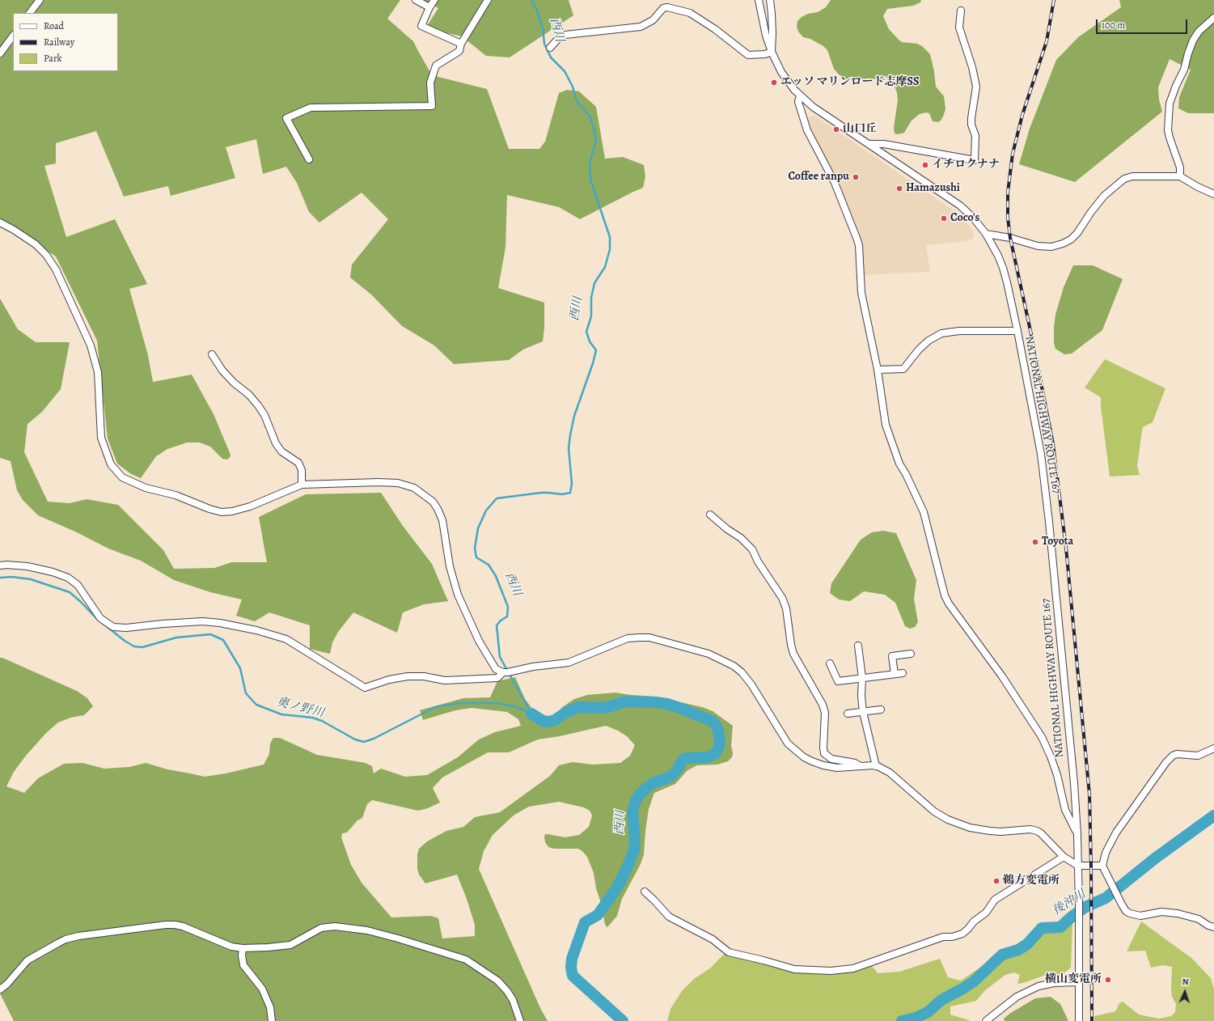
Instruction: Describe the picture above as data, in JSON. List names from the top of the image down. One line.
{"streets":{"street":["NATIONAL HIGHWAY ROUTE 167"]},"water":["西川","奥ノ野川","後沖川"],"places":["エッソ マリンロード志摩SS","山口丘","イチロクナナ","Coffee ranpu","Hamazushi","Coco's","Toyota","鵜方変電所","横山変電所"],"legend":["Road","Railway","Park"],"scale_bar":"100 m","north":"top"}
